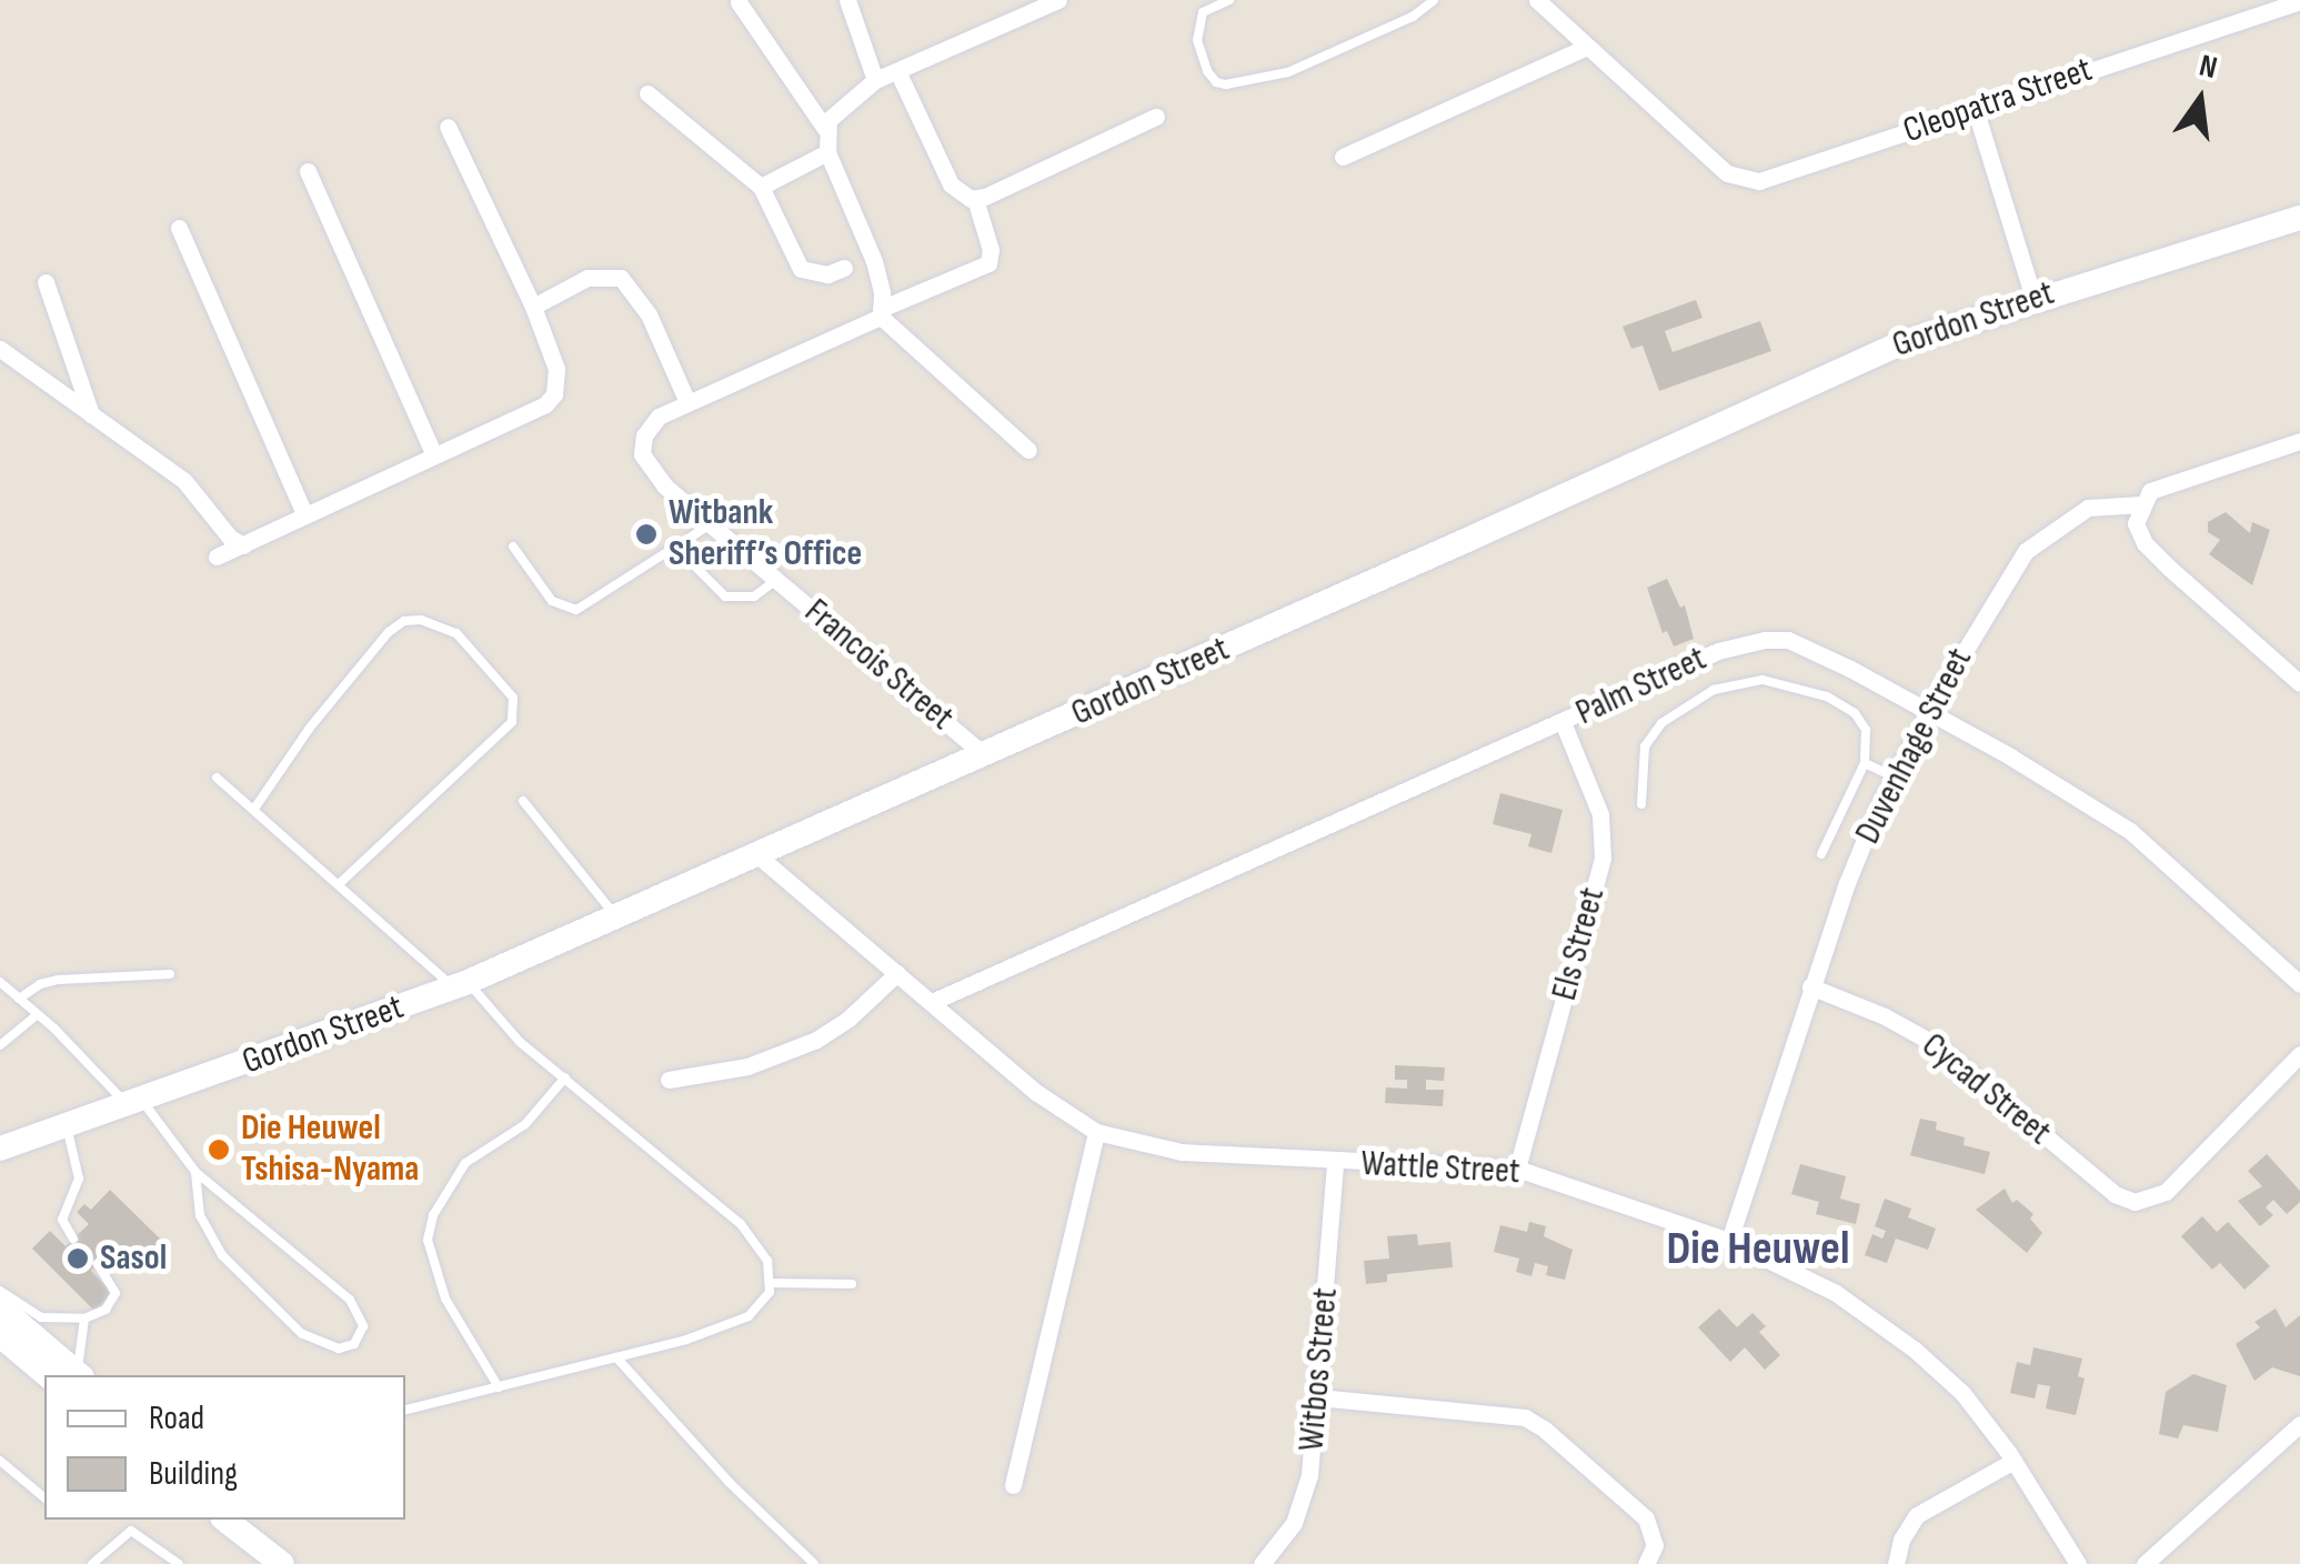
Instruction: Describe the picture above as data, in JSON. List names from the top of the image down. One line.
{"streets":{"street":["Cleopatra Street","Gordon Street","Francois Street","Palm Street","Duvenhage Street","Els Street","Cycad Street","Wattle Street","Witbos Street"]},"crossings":[["Gordon Street","Francois Street"],["Gordon Street","Wattle Street"],["Palm Street","Duvenhage Street"],["Palm Street","Els Street"],["Palm Street","Wattle Street"],["Duvenhage Street","Cycad Street"],["Duvenhage Street","Wattle Street"],["Els Street","Wattle Street"],["Wattle Street","Witbos Street"]],"districts":["Die Heuwel"],"places":["Witbank Sheriff’s Office","Die Heuwel Tshisa-Nyama","Sasol"],"legend":["Road","Building"],"north":"top"}
